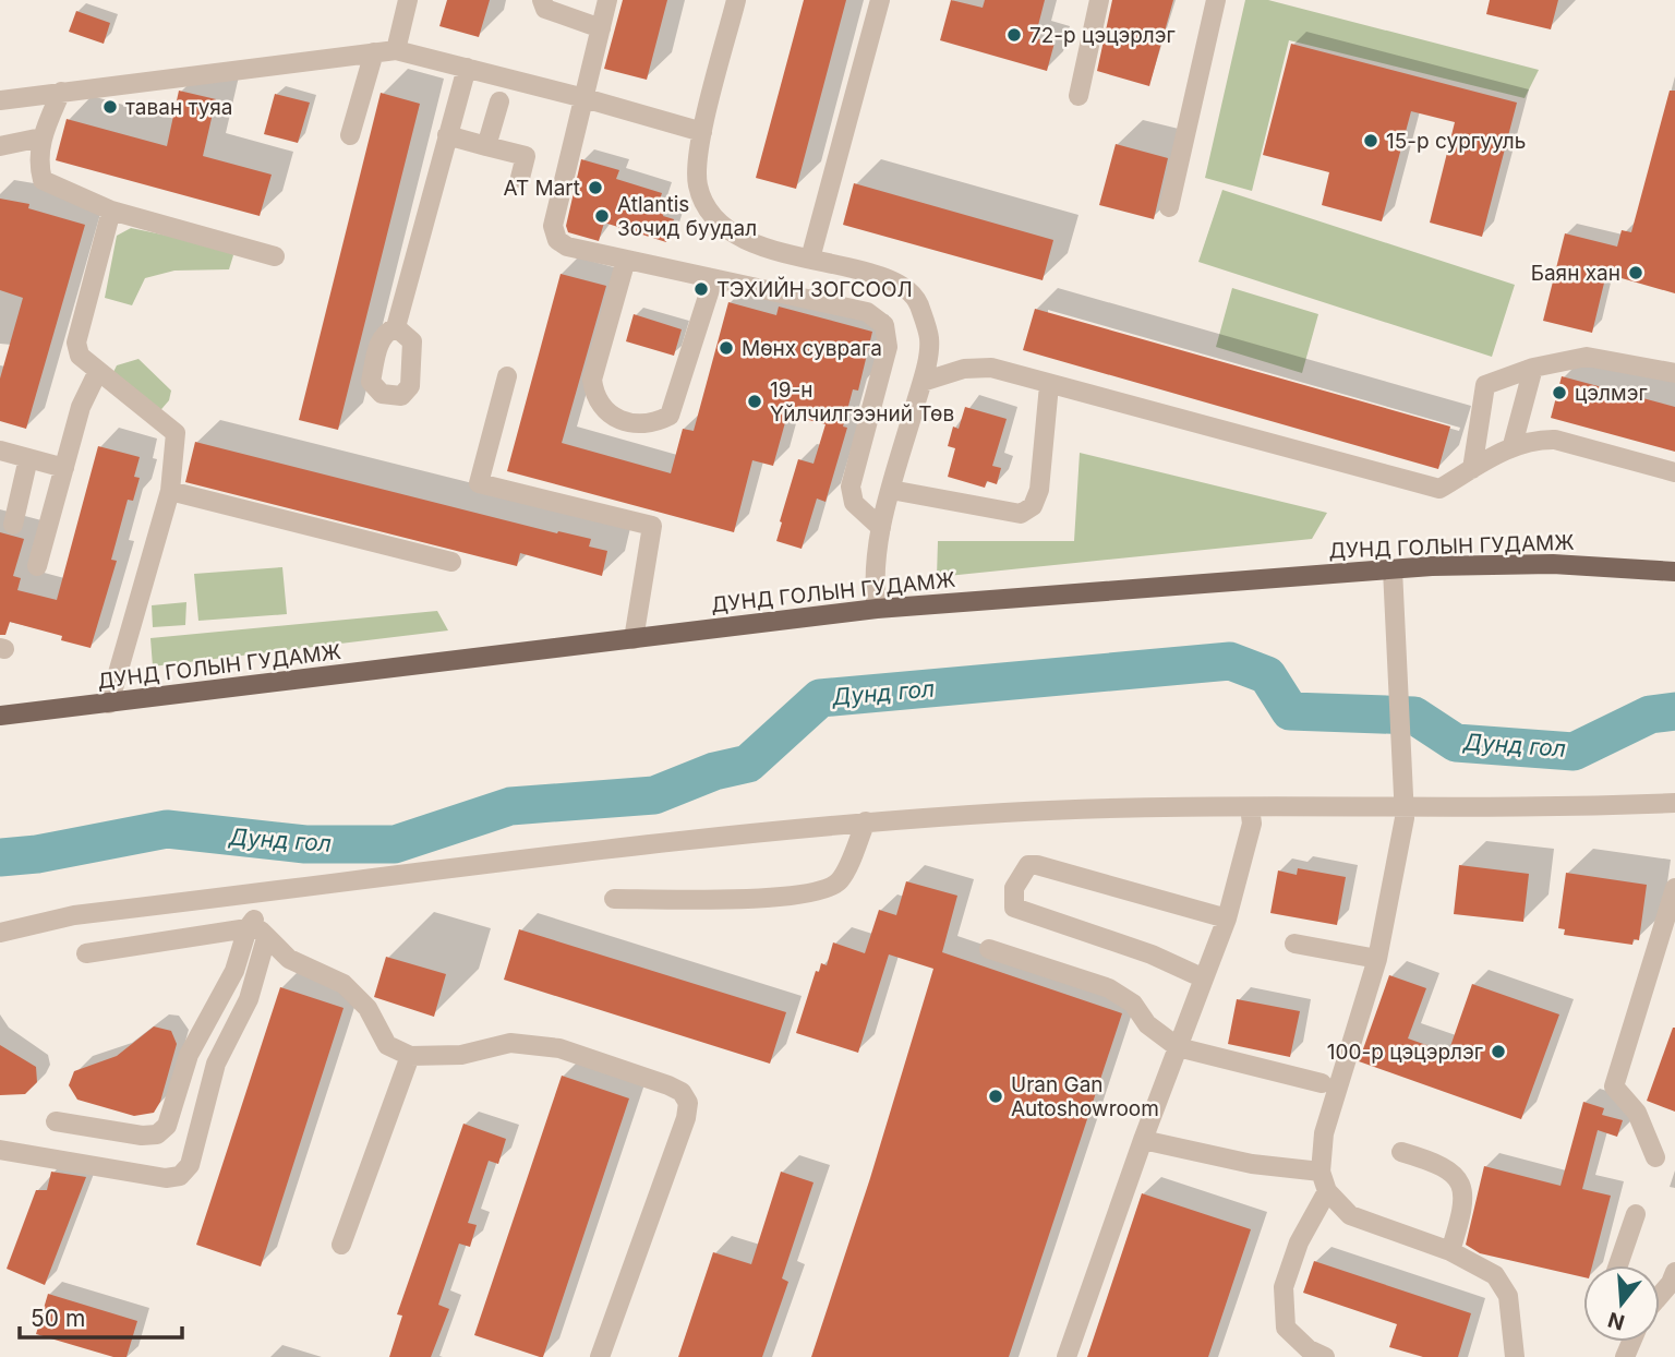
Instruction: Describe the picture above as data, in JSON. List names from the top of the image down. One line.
{"streets":{"main road":["ДУНД ГОЛЫН ГУДАМЖ"]},"water":["Дунд гол"],"places":["72-р цэцэрлэг","таван туяа","15-р сургууль","AT Mart","Atlantis Зочид буудал","Баян хан","ТЭХИЙН ЗОГСООЛ","Мөнх суврага","цэлмэг","19-н Үйлчилгээний Төв","100-р цэцэрлэг","Uran Gan Autoshowroom"],"scale_bar":"50 m","north":"bottom"}
